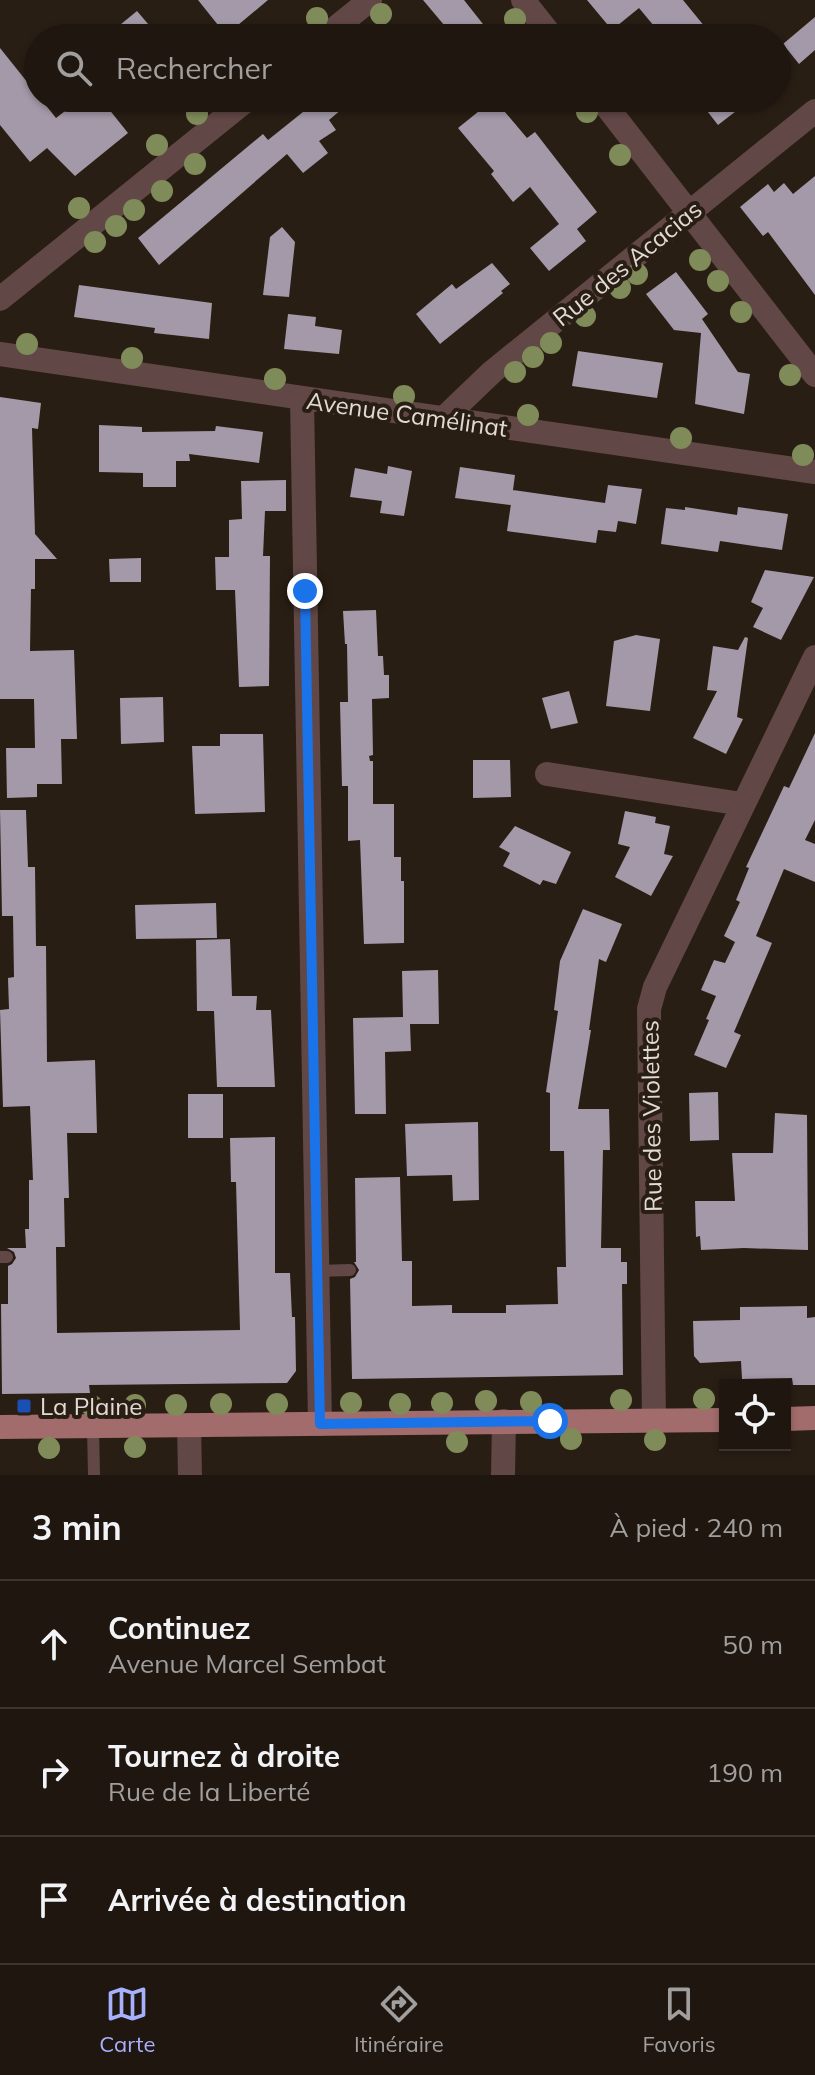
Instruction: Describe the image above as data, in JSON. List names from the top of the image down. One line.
{"streets":{"street":["Rue des Acacias","Avenue Camélinat","Rue des Violettes"]},"crossings":[["Rue des Acacias","Avenue Camélinat"]],"places":{"transit":["La Plaine"]},"page":{"search":"Rechercher","heading":["3 min","À pied · 240 m"],"list":[["Continuez","Avenue Marcel Sembat","50 m"],["Tournez à droite","Rue de la Liberté","190 m"],"Arrivée à destination"],"nav":["Carte","Itinéraire","Favoris"]}}
